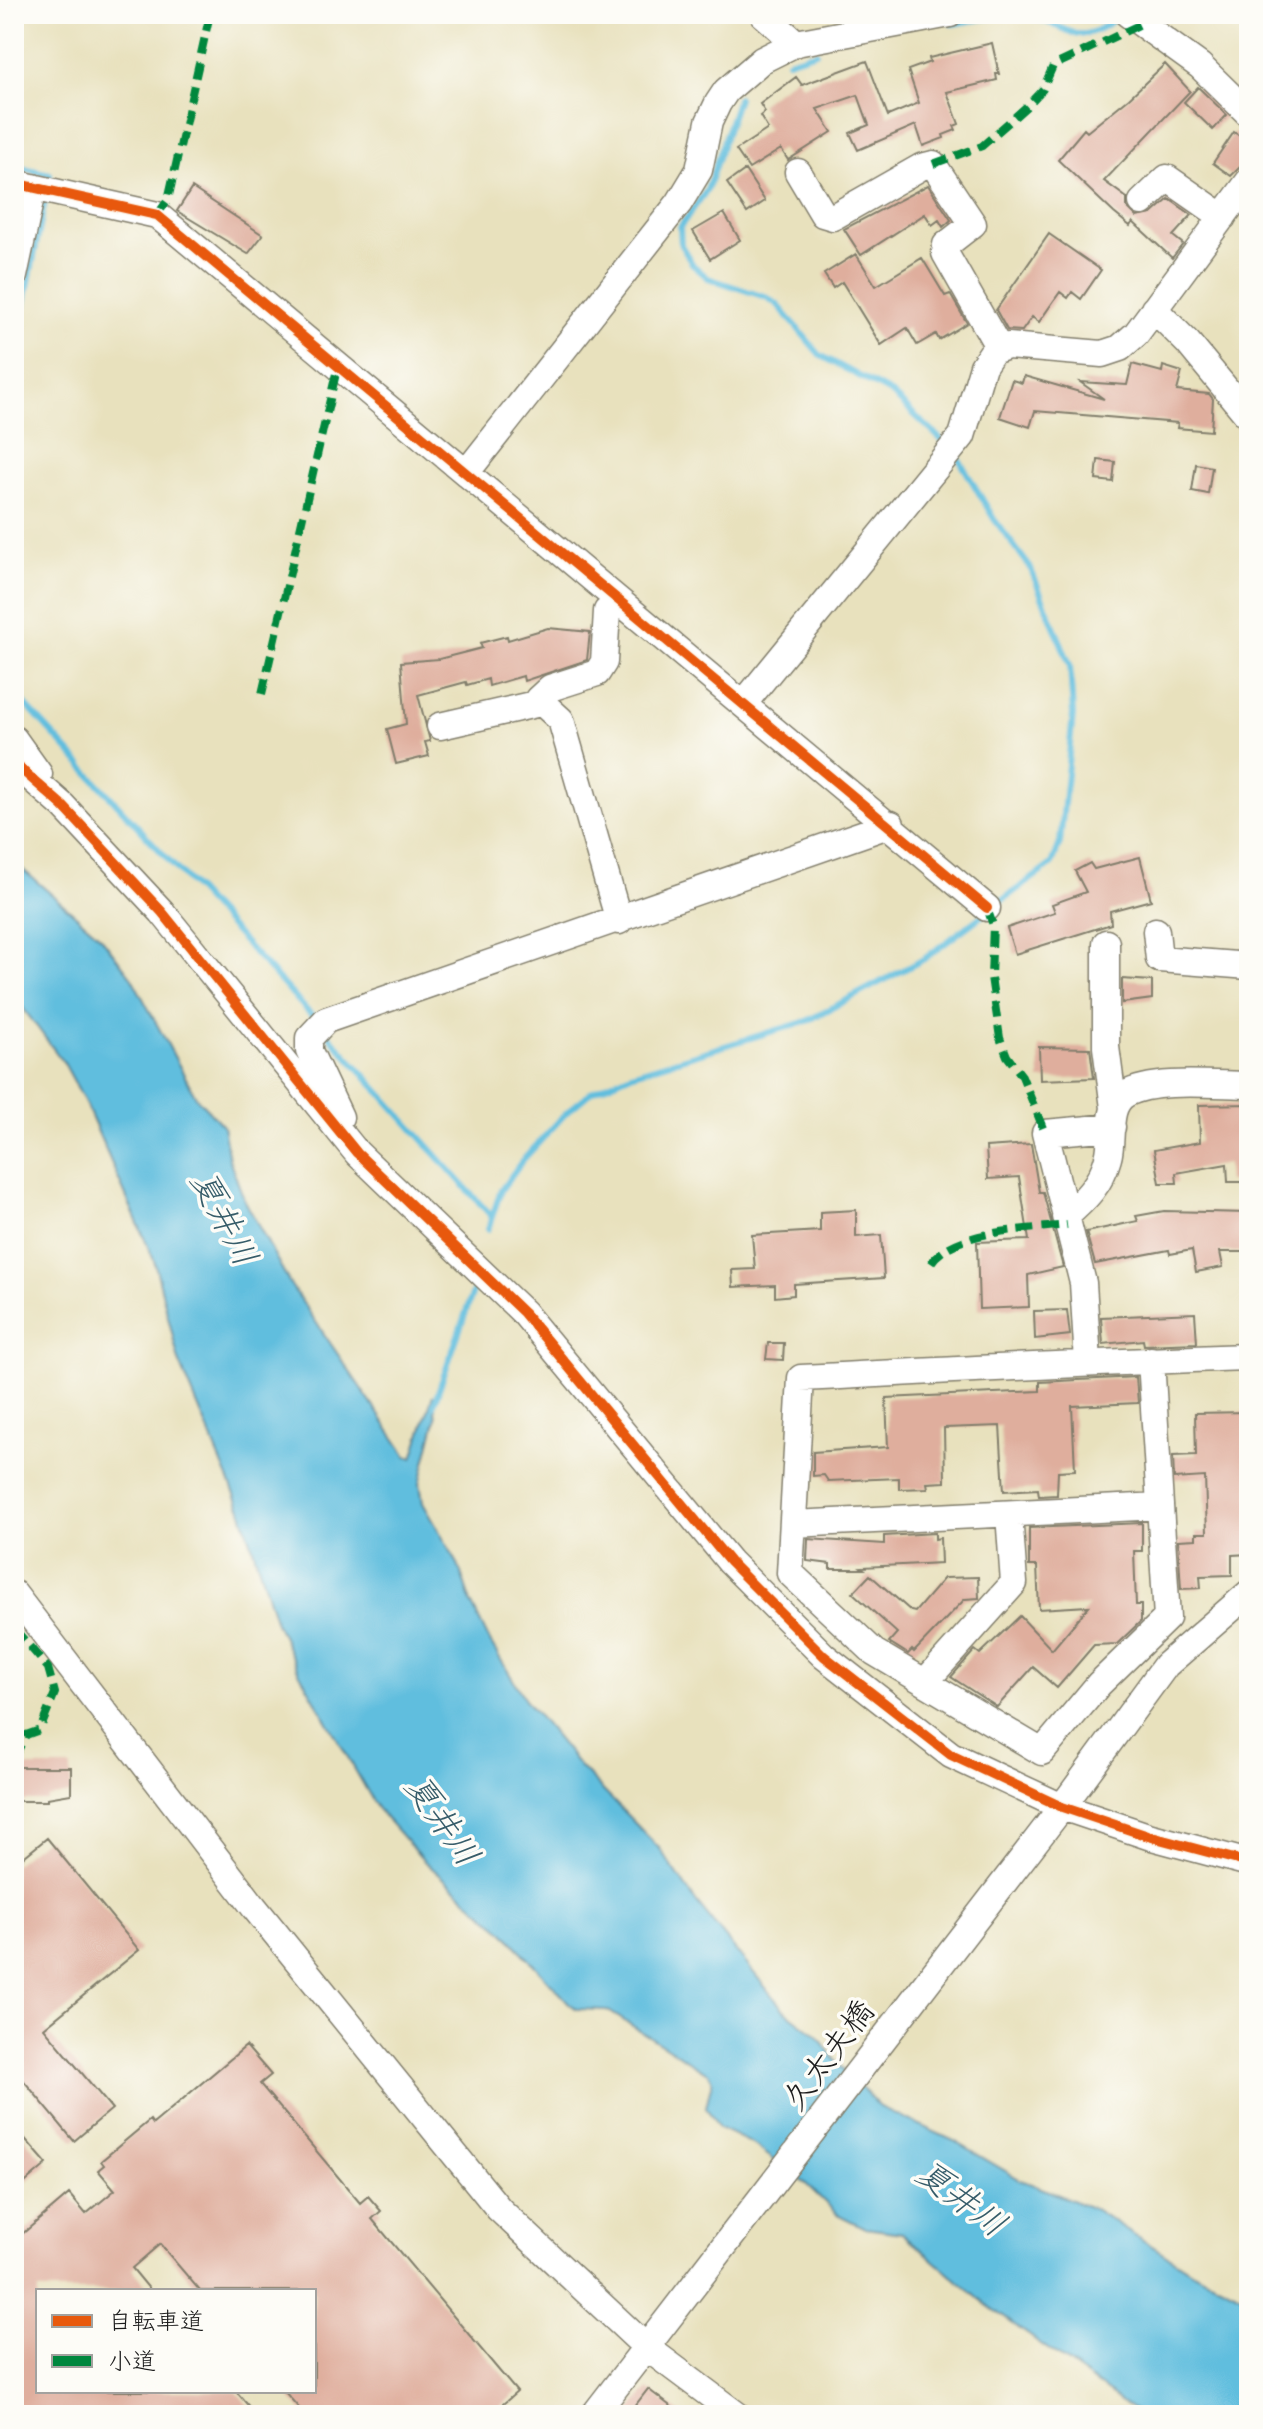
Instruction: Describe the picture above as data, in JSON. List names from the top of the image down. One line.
{"streets":{"street":["久太夫橋"]},"water":["夏井川"],"legend":["自転車道","小道"]}
